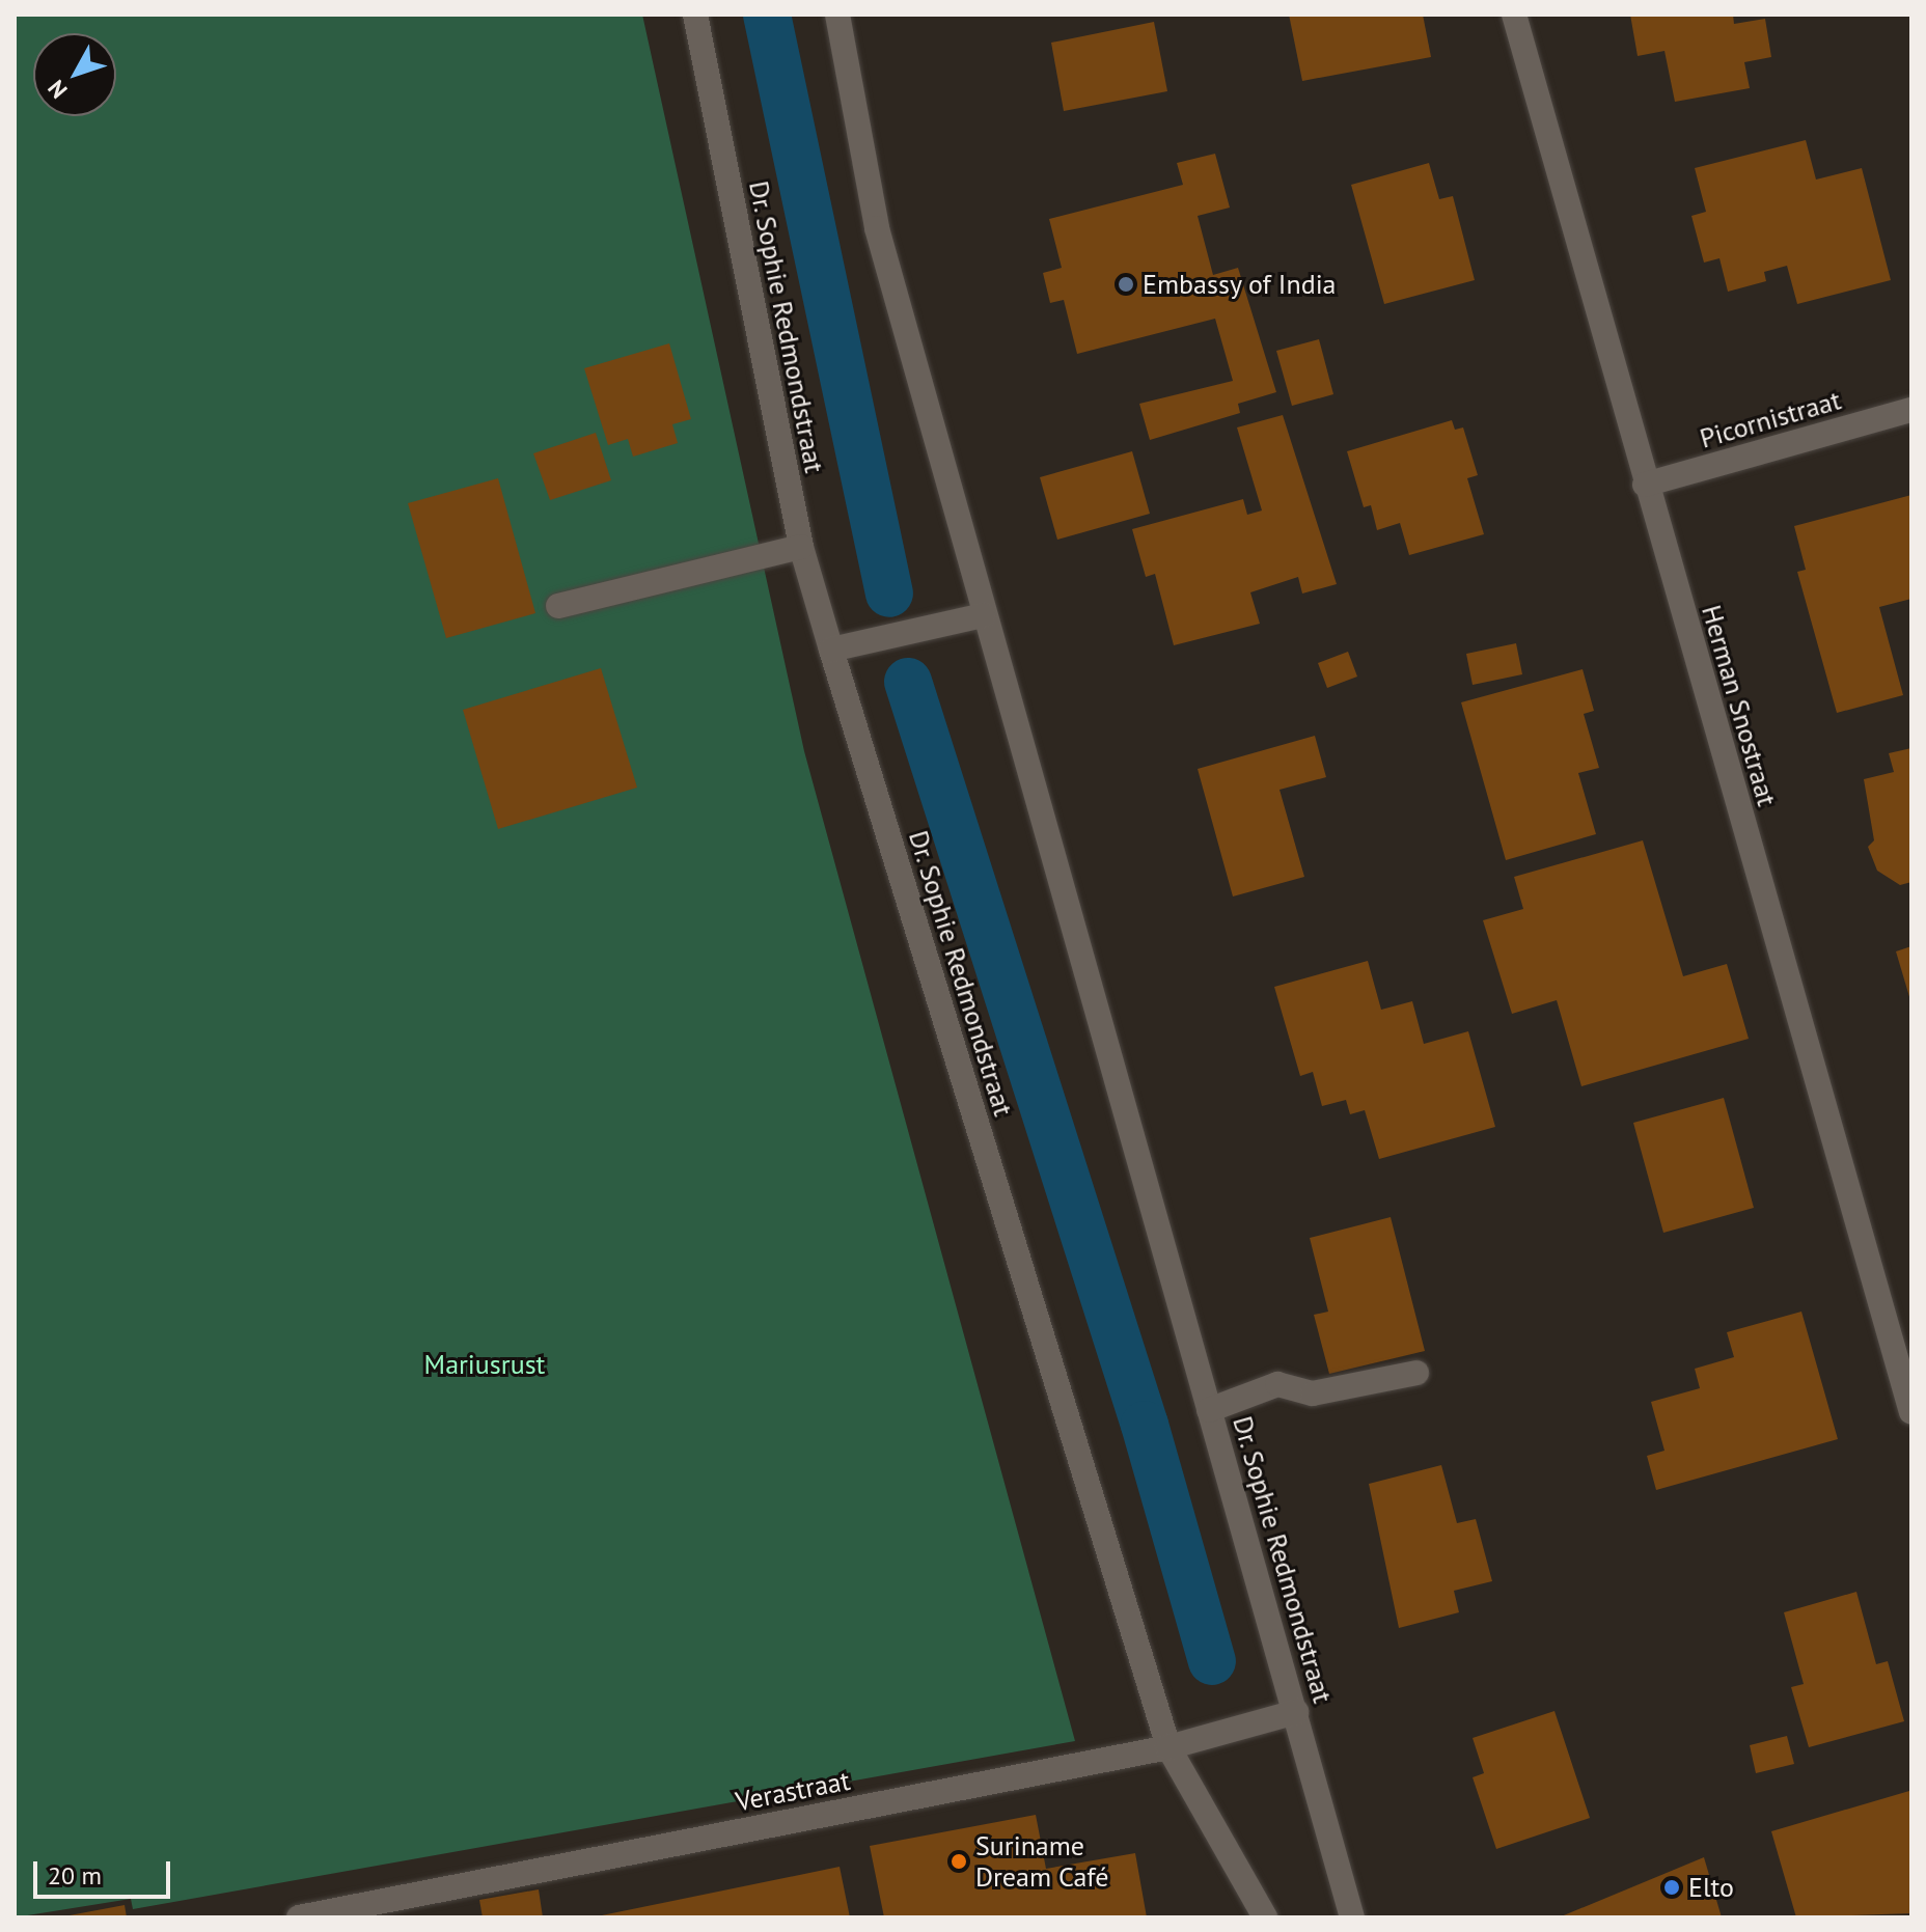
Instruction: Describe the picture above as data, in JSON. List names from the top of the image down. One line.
{"streets":{"street":["Dr. Sophie Redmondstraat","Picornistraat","Herman Snostraat","Verastraat"]},"crossings":[["Dr. Sophie Redmondstraat","Verastraat"],["Picornistraat","Herman Snostraat"]],"parks":["Mariusrust"],"places":["Embassy of India","Suriname Dream Café","Elto"],"scale_bar":"20 m","north":"bottom left"}
